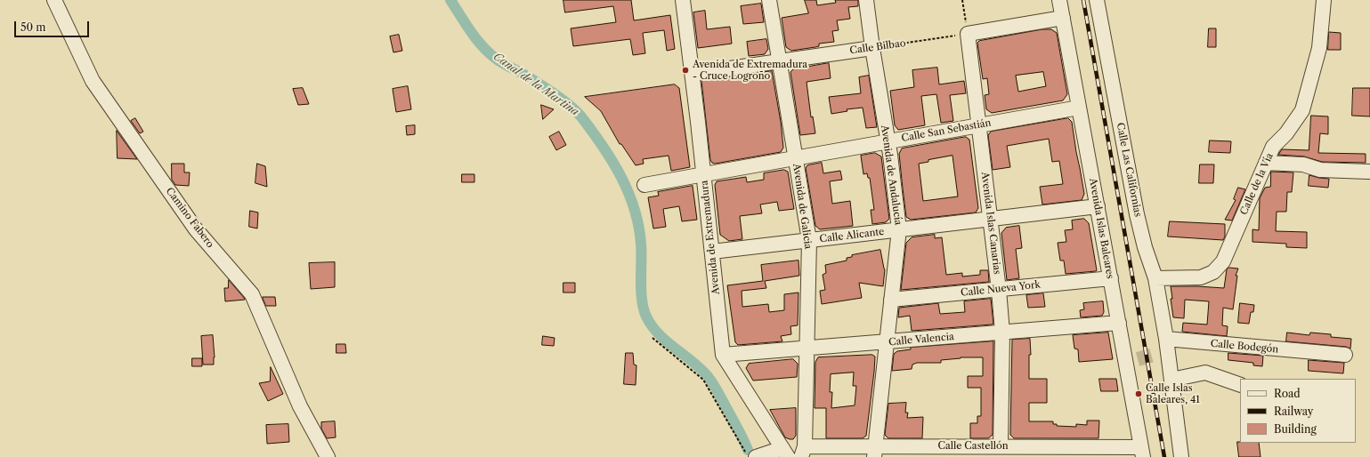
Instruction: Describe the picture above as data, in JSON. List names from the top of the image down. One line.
{"streets":{"street":["Calle Bilbao","Calle San Sebastián","Calle Las Californias","Avenida de Andalucía","Calle de la Vía","Avenida de Galicia","Camino Fabero","Avenida Islas Canarias","Avenida Islas Baleares","Calle Alicante","Avenida de Extremadura","Calle Nueva York","Calle Valencia","Calle Bodegón","Calle Castellón"]},"crossings":[["Calle Bilbao","Avenida de Andalucía"],["Calle Bilbao","Avenida de Galicia"],["Calle Bilbao","Avenida Islas Canarias"],["Calle Bilbao","Avenida de Extremadura"],["Calle San Sebastián","Avenida de Andalucía"],["Calle San Sebastián","Avenida de Galicia"],["Calle San Sebastián","Avenida Islas Canarias"],["Calle San Sebastián","Avenida Islas Baleares"],["Calle San Sebastián","Avenida de Extremadura"],["Calle Las Californias","Calle de la Vía"],["Calle Las Californias","Calle Bodegón"],["Avenida de Andalucía","Calle Alicante"],["Avenida de Andalucía","Calle Nueva York"],["Avenida de Andalucía","Calle Valencia"],["Avenida de Andalucía","Calle Castellón"],["Avenida de Galicia","Calle Alicante"],["Avenida de Galicia","Calle Valencia"],["Avenida de Galicia","Calle Castellón"],["Avenida Islas Canarias","Calle Alicante"],["Avenida Islas Canarias","Calle Nueva York"],["Avenida Islas Canarias","Calle Valencia"],["Avenida Islas Canarias","Calle Castellón"],["Avenida Islas Baleares","Calle Alicante"],["Avenida Islas Baleares","Calle Nueva York"],["Avenida Islas Baleares","Calle Valencia"],["Avenida Islas Baleares","Calle Castellón"],["Calle Alicante","Avenida de Extremadura"],["Avenida de Extremadura","Calle Valencia"]],"water":["Canal de la Martina"],"places":["Avenida de Extremadura - Cruce Logroño","Calle Islas Baleares, 41"],"legend":["Road","Railway","Building"],"scale_bar":"50 m"}
